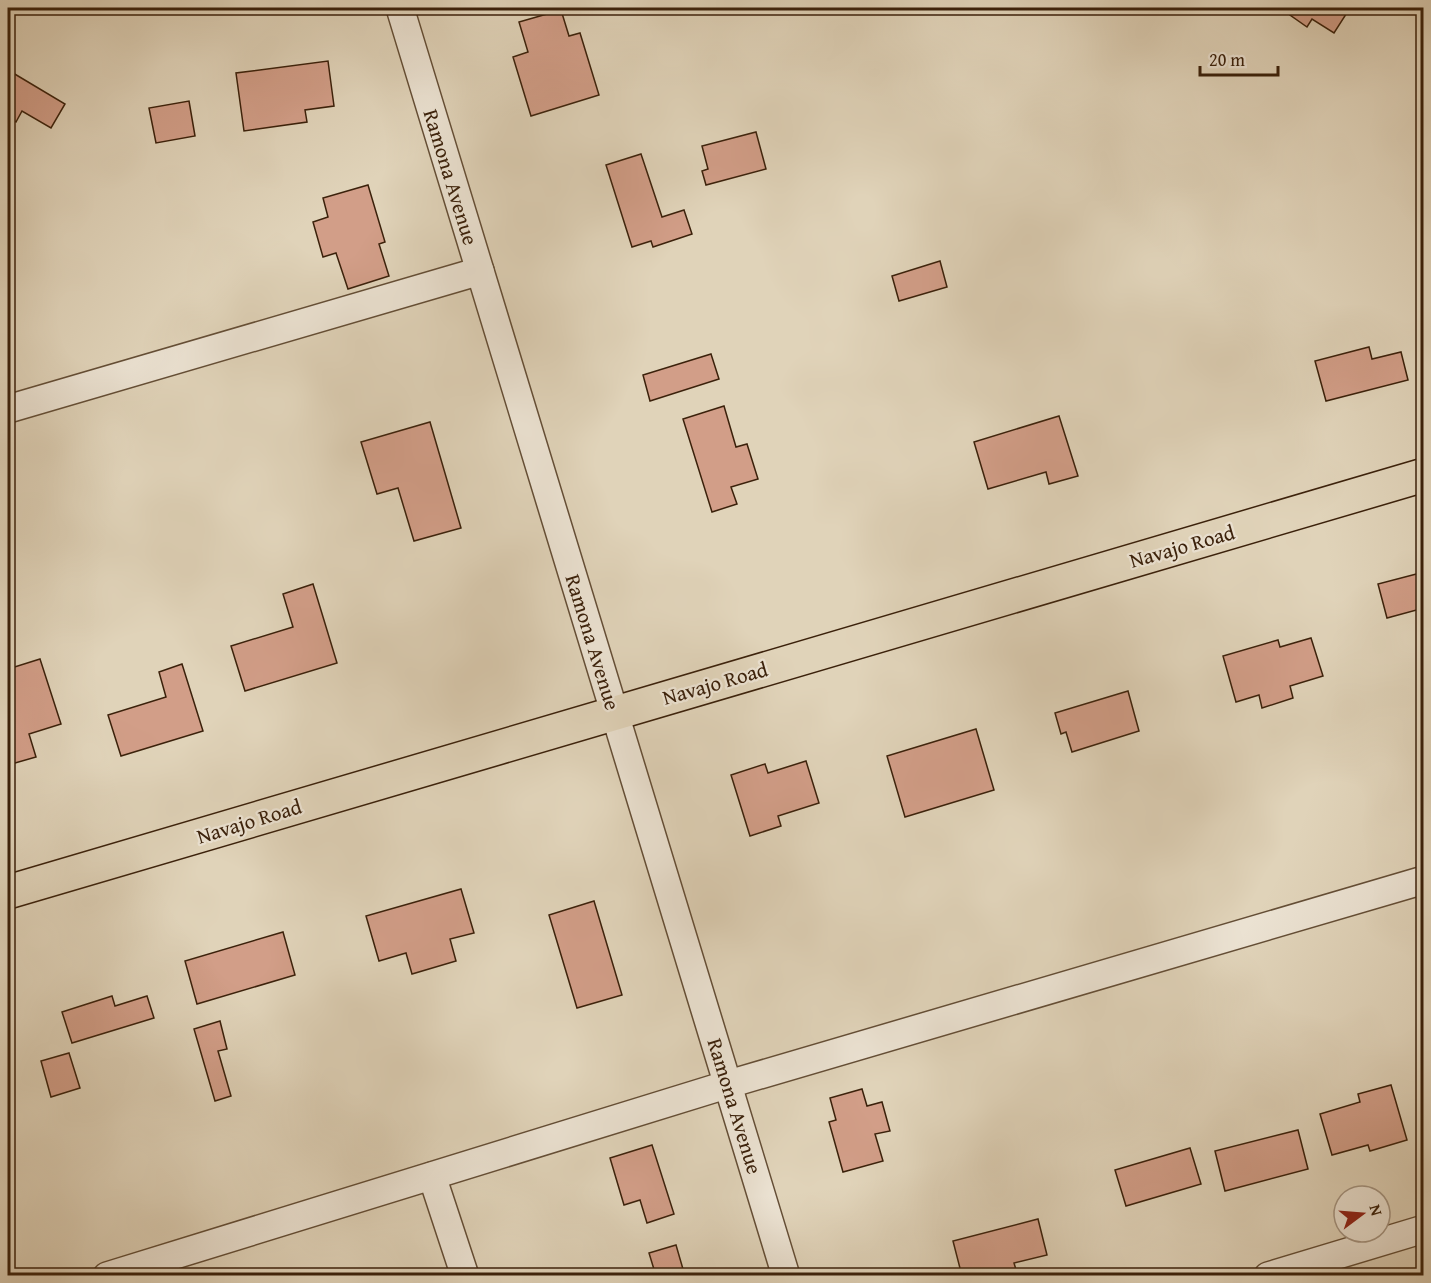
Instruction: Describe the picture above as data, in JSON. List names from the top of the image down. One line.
{"streets":{"main road":["Navajo Road"],"street":["Ramona Avenue"]},"crossings":[["Ramona Avenue","Navajo Road"]],"scale_bar":"20 m","north":"right"}
